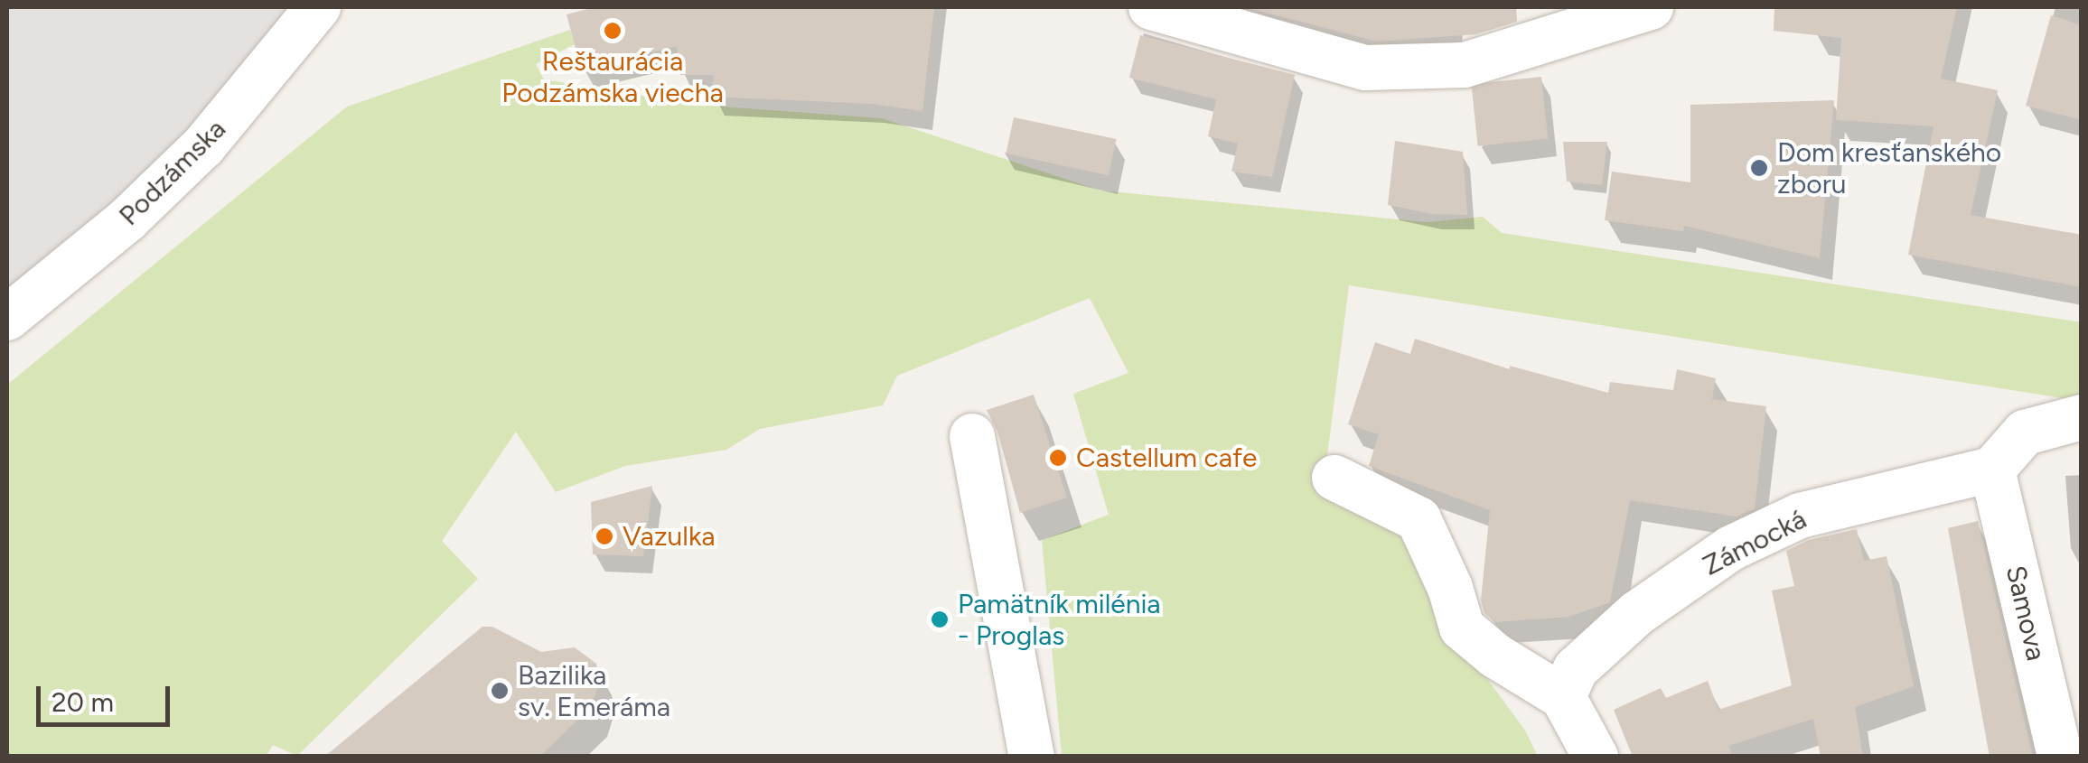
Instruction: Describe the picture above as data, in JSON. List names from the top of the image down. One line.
{"streets":{"street":["Podzámska","Zámocká","Samova"]},"crossings":[["Zámocká","Samova"]],"places":["Reštaurácia Podzámska viecha","Dom kresťanského zboru","Castellum cafe","Vazulka","Pamätník milénia - Proglas","Bazilika sv. Emeráma"],"scale_bar":"20 m"}
